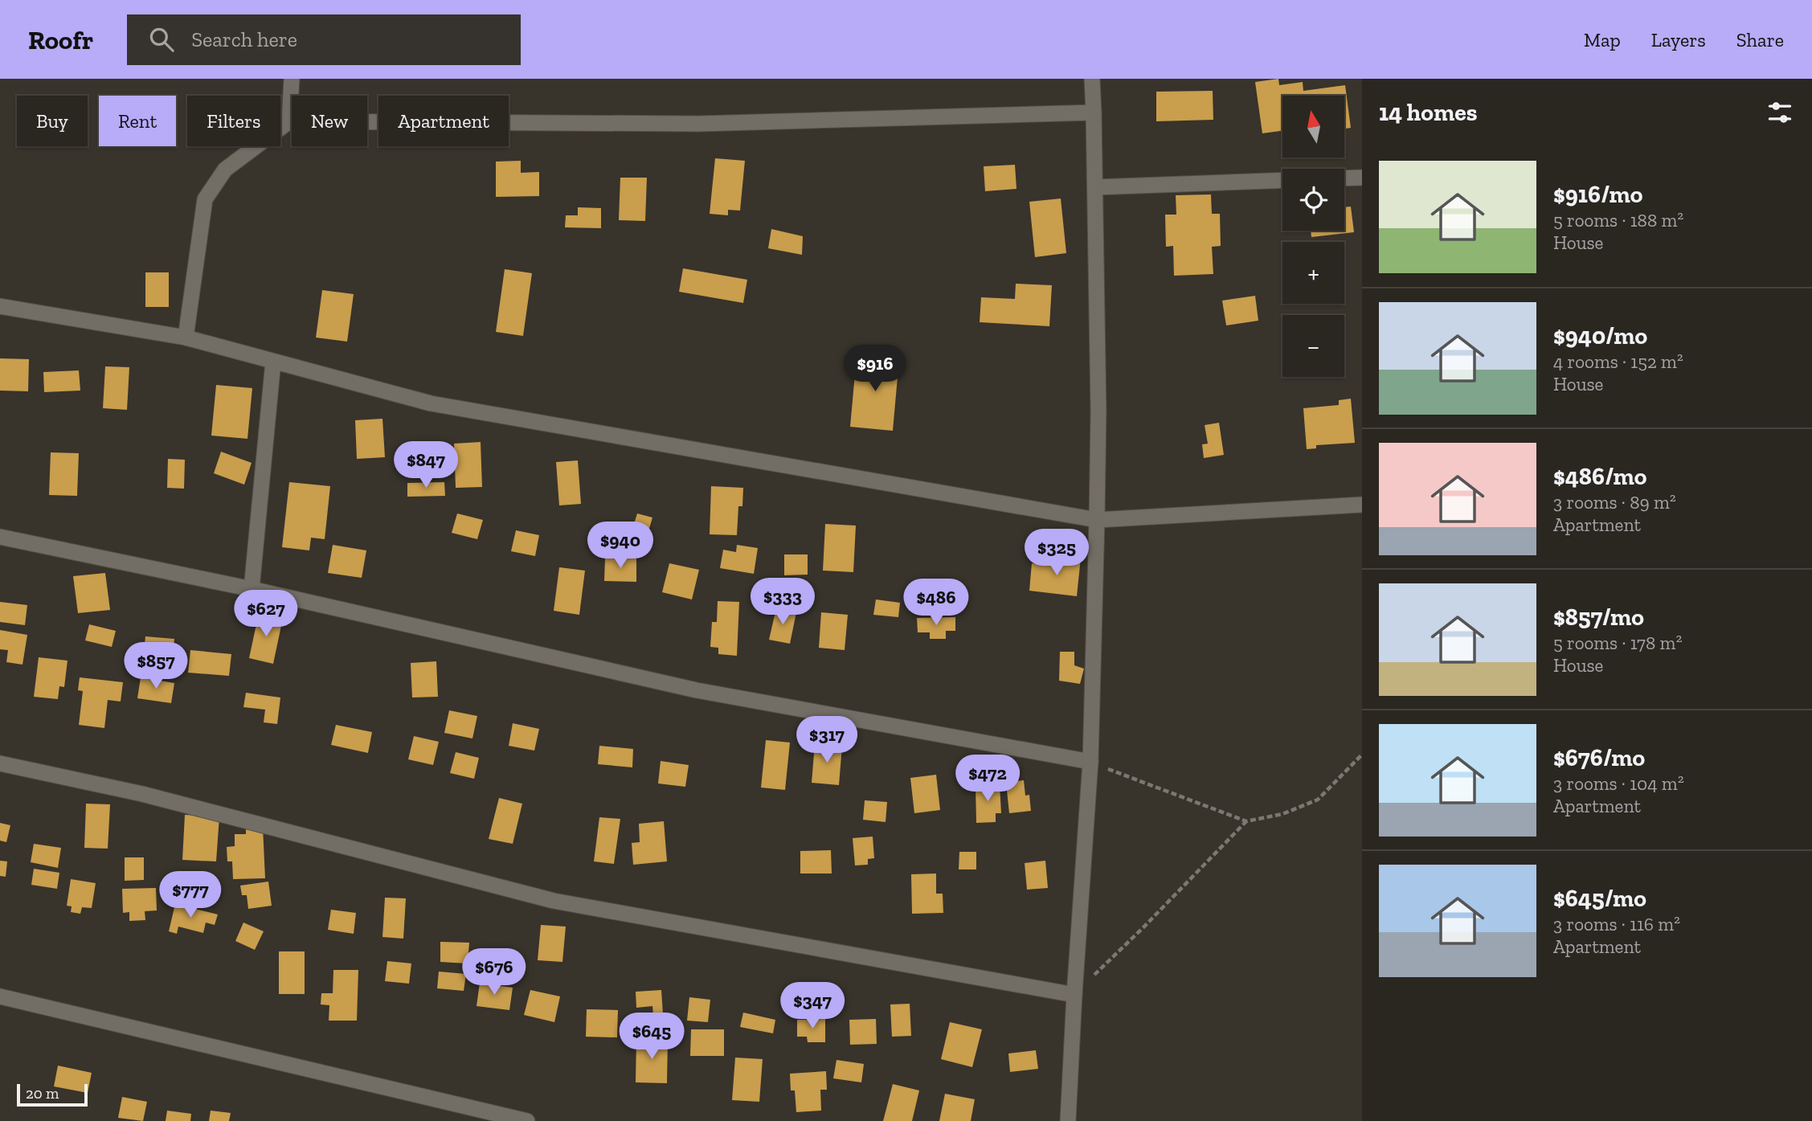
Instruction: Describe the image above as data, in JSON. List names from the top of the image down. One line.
{"scale_bar":"20 m","north":"top","page":{"header":"Roofr","search":"Search here","nav":["Map","Layers","Share"],"heading":"14 homes","map_buttons":["+","−"],"chip":["Buy","Rent","Filters","New","Apartment"],"list":[{"name":"$916/mo","note":"5 rooms · 188 m² · House"},{"name":"$940/mo","note":"4 rooms · 152 m² · House"},{"name":"$486/mo","note":"3 rooms · 89 m² · Apartment"},{"name":"$857/mo","note":"5 rooms · 178 m² · House"},{"name":"$676/mo","note":"3 rooms · 104 m² · Apartment"},{"name":"$645/mo","note":"3 rooms · 116 m² · Apartment"}],"price":["$916","$847","$940","$325","$333","$486","$627","$857","$317","$472","$777","$676","$347","$645"],"scale":"20 m"}}
